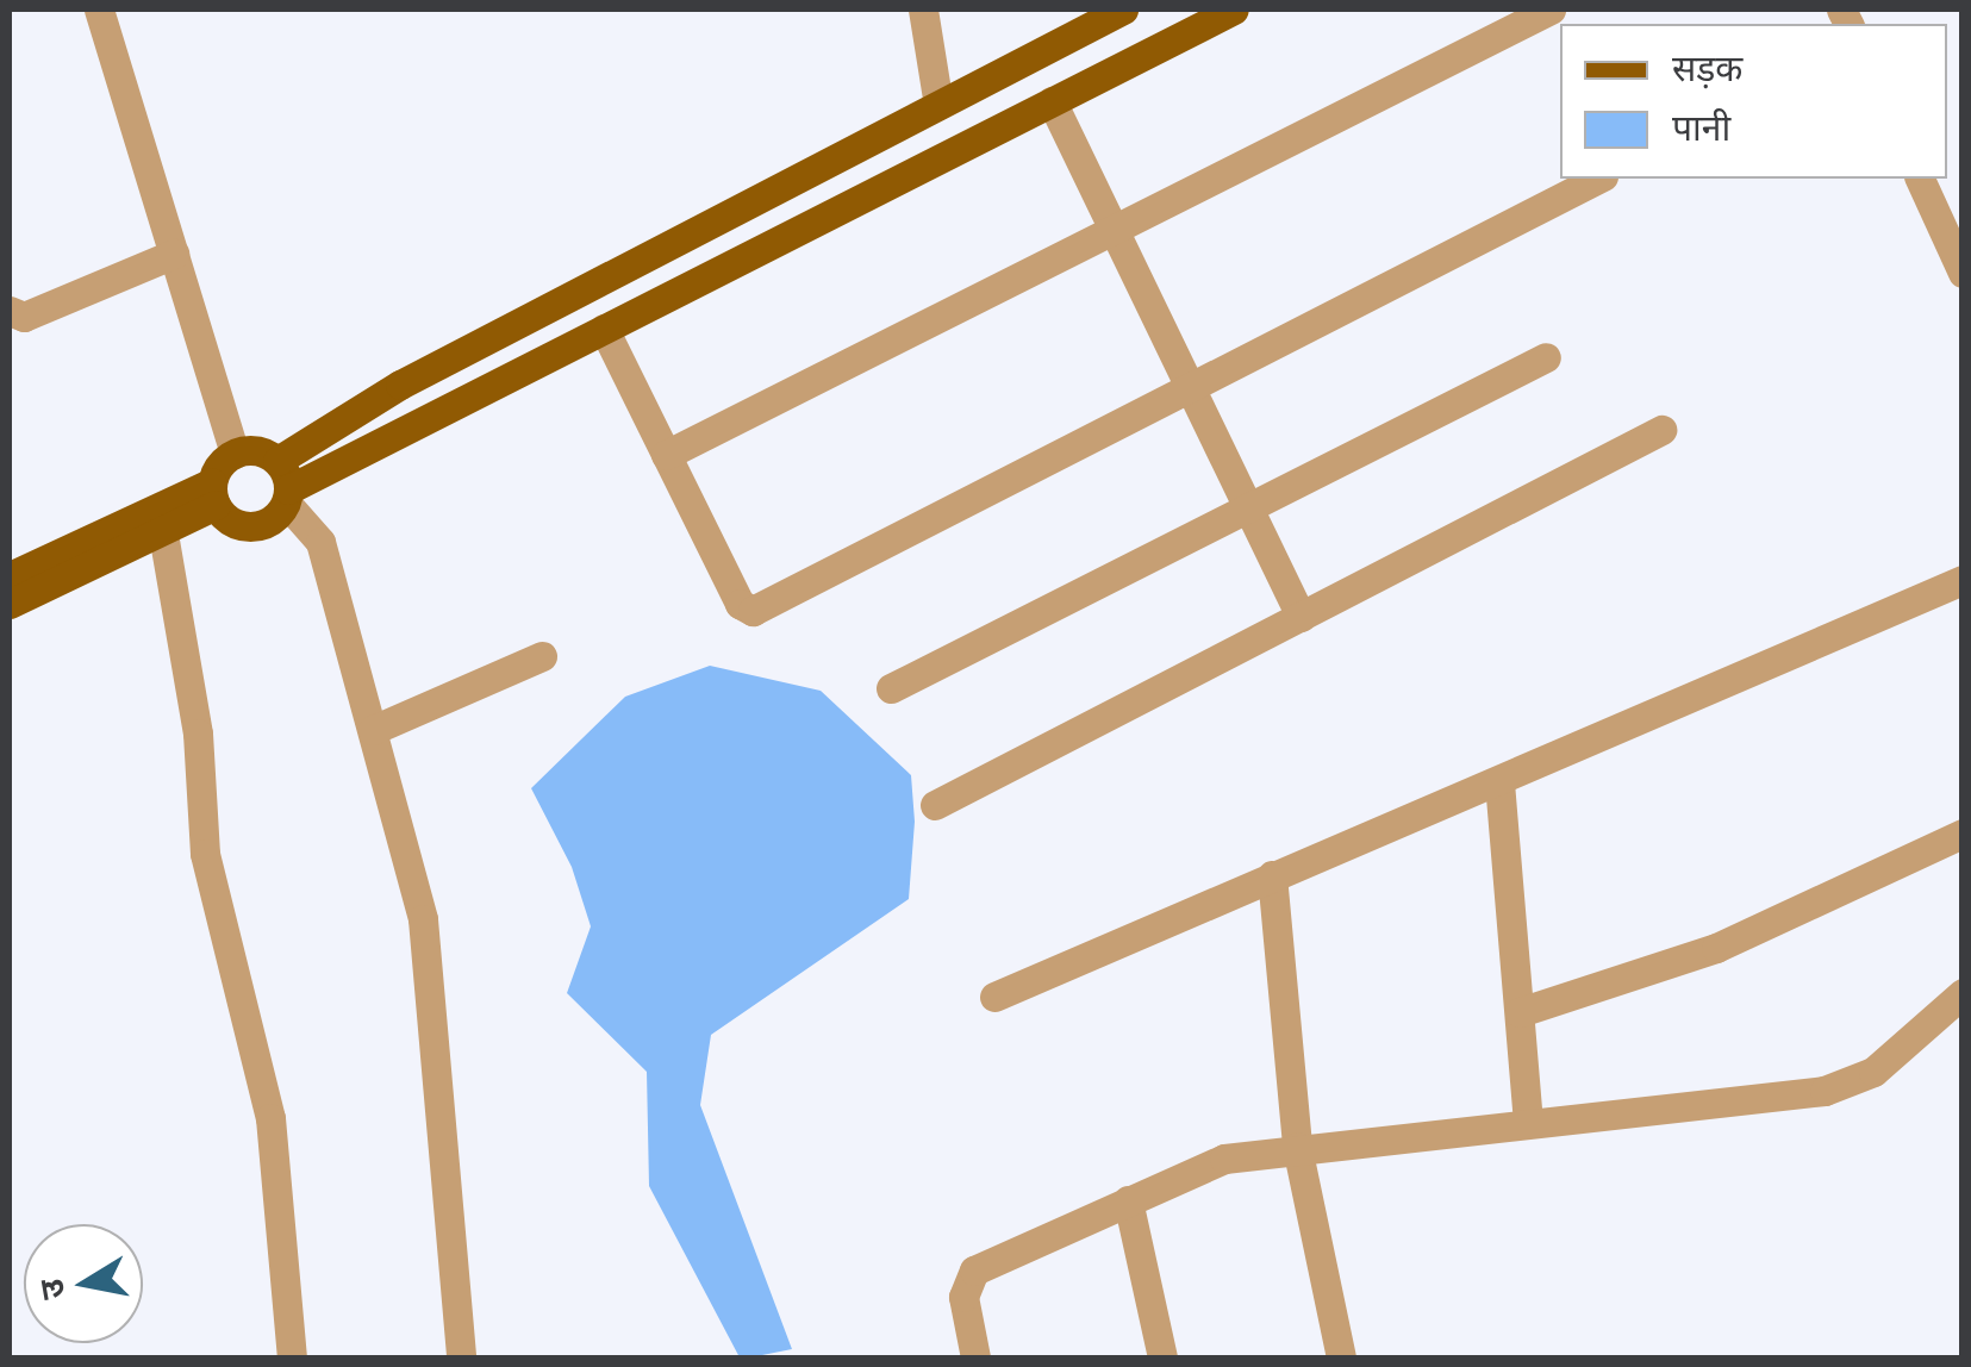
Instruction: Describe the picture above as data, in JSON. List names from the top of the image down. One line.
{"legend":["सड़क","पानी"],"north":"left"}
